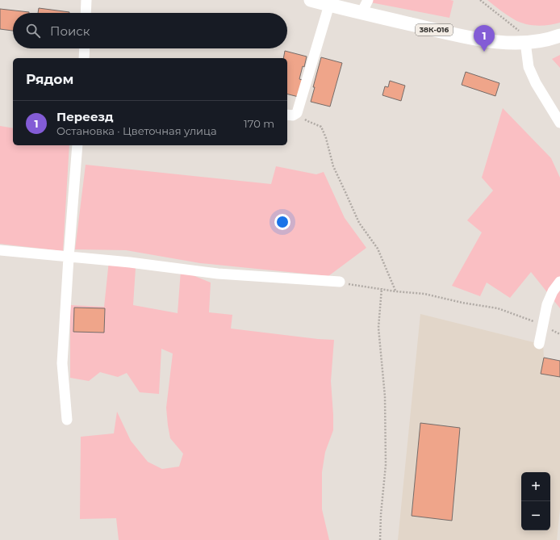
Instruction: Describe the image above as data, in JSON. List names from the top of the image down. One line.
{"streets":{"main road":["38К-016"]},"page":{"search":"Поиск","pins":"1","heading":"Рядом","list":[{"mark":"1","name":"Переезд","note":"Остановка · Цветочная улица","value":"170 m"}],"map_buttons":["+","−"]}}
